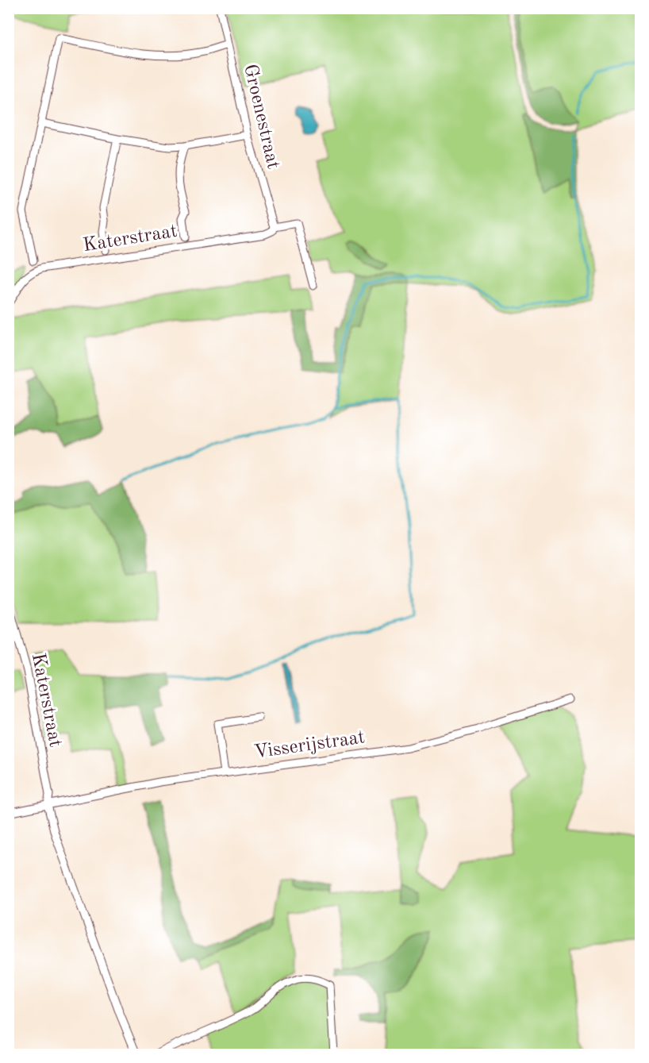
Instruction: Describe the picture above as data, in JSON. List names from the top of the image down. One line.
{"streets":{"street":["Groenestraat","Katerstraat","Visserijstraat"]},"crossings":[["Groenestraat","Katerstraat"],["Katerstraat","Visserijstraat"]]}
